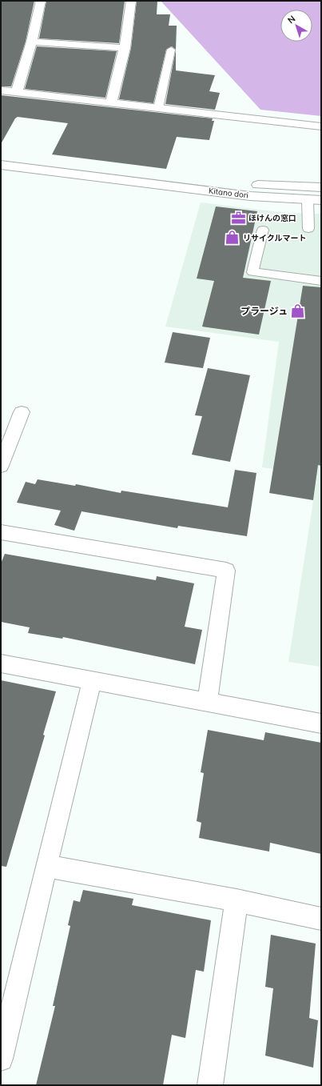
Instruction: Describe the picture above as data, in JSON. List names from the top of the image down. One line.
{"streets":{"street":["Kitano dori"]},"places":{"office":["ほけんの窓口"],"shop":["リサイクルマート","プラージュ"]},"north":"top left"}
